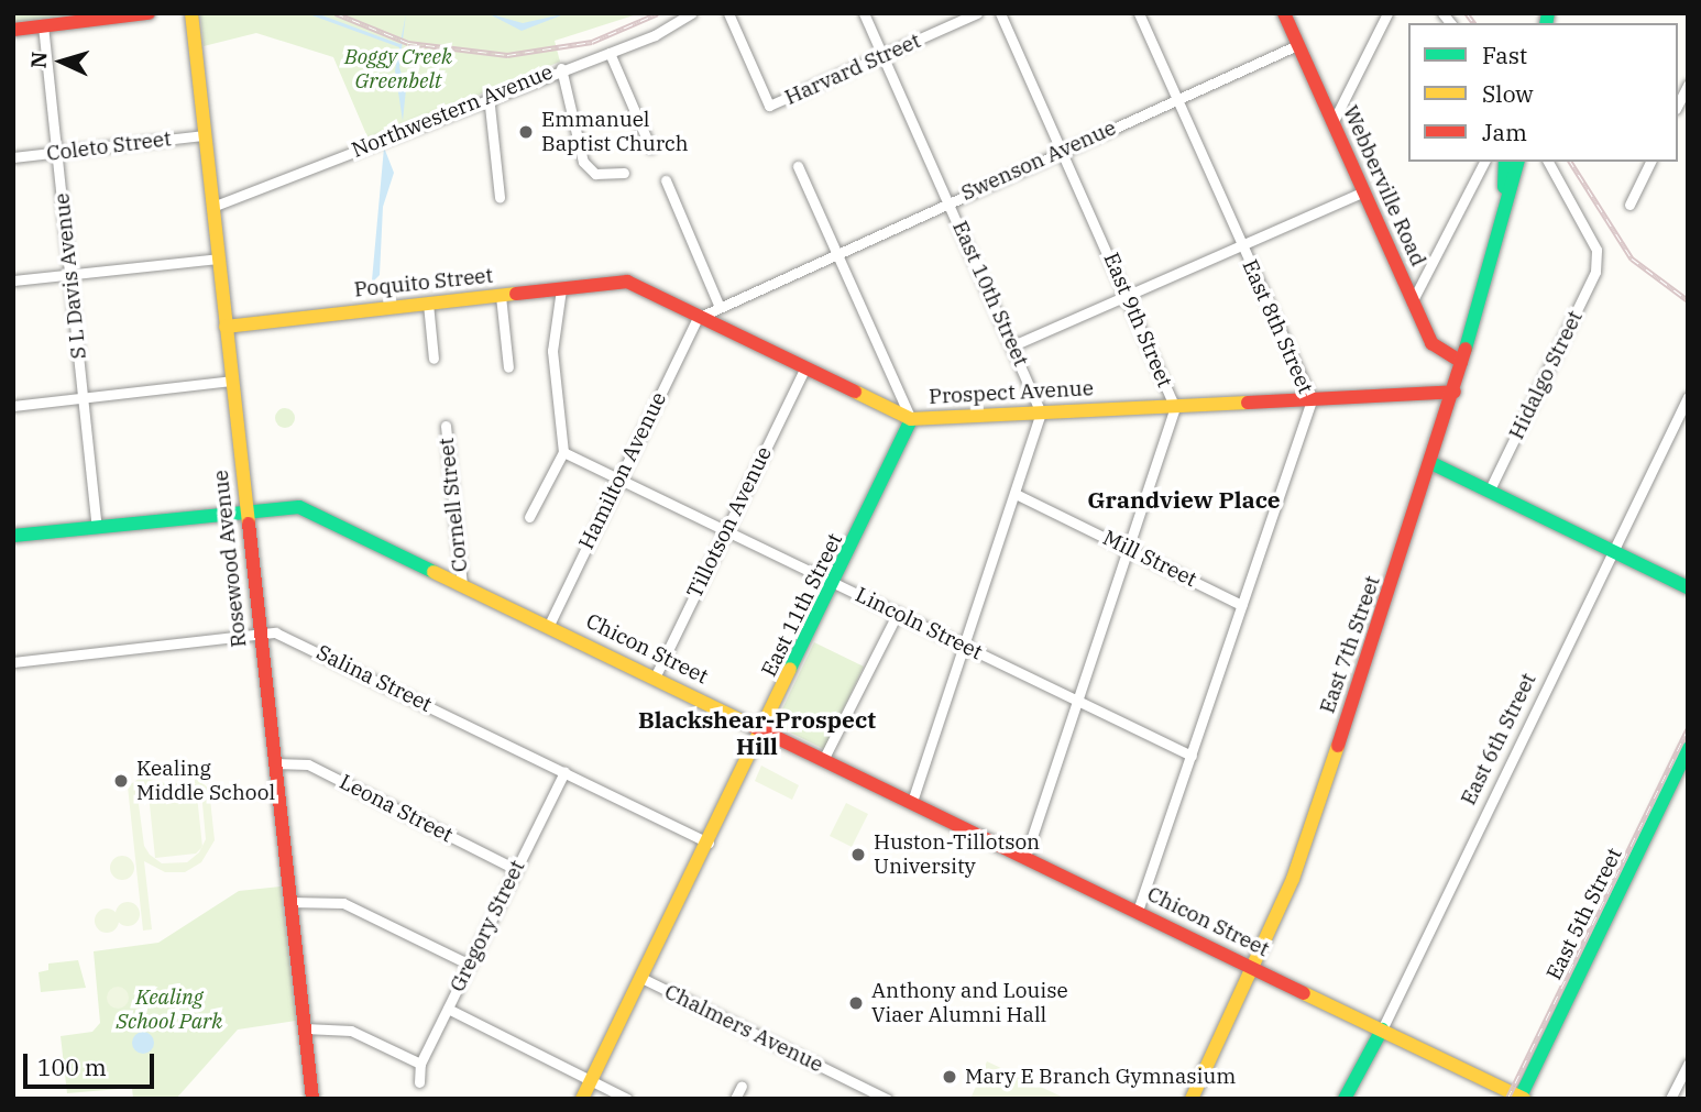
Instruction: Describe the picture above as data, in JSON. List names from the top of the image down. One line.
{"streets":{"street":["Harvard Street","Northwestern Avenue","Coleto Street","Swenson Avenue","Webberville Road","S L Davis Avenue","Poquito Street","East 10th Street","East 9th Street","East 8th Street","Hidalgo Street","Prospect Avenue","Hamilton Avenue","Cornell Street","Tillotson Avenue","Rosewood Avenue","Mill Street","East 11th Street","Lincoln Street","East 7th Street","Chicon Street","Salina Street","East 6th Street","Leona Street","East 5th Street","Gregory Street","Chalmers Avenue"]},"crossings":[["Harvard Street","East 10th Street"],["Northwestern Avenue","Rosewood Avenue"],["Coleto Street","S L Davis Avenue"],["Coleto Street","Rosewood Avenue"],["Swenson Avenue","Webberville Road"],["Swenson Avenue","East 10th Street"],["Swenson Avenue","East 9th Street"],["Swenson Avenue","East 8th Street"],["Swenson Avenue","Prospect Avenue"],["Swenson Avenue","Hamilton Avenue"],["Webberville Road","East 7th Street"],["S L Davis Avenue","Chicon Street"],["Poquito Street","Prospect Avenue"],["Poquito Street","Rosewood Avenue"],["East 10th Street","Prospect Avenue"],["East 9th Street","Prospect Avenue"],["East 9th Street","Mill Street"],["East 9th Street","Lincoln Street"],["East 9th Street","Chicon Street"],["East 8th Street","Prospect Avenue"],["East 8th Street","Mill Street"],["East 8th Street","Lincoln Street"],["East 8th Street","Chicon Street"],["Prospect Avenue","Hamilton Avenue"],["Prospect Avenue","Tillotson Avenue"],["Prospect Avenue","East 11th Street"],["Prospect Avenue","East 7th Street"],["Hamilton Avenue","Lincoln Street"],["Hamilton Avenue","Chicon Street"],["Cornell Street","Chicon Street"],["Tillotson Avenue","Lincoln Street"],["Tillotson Avenue","Chicon Street"],["Rosewood Avenue","Chicon Street"],["Rosewood Avenue","Salina Street"],["Rosewood Avenue","Leona Street"],["East 11th Street","Lincoln Street"],["East 11th Street","Chicon Street"],["East 11th Street","Salina Street"],["East 11th Street","Chalmers Avenue"],["East 7th Street","Chicon Street"],["Chicon Street","East 6th Street"],["Chicon Street","East 5th Street"],["Salina Street","Gregory Street"],["Leona Street","Gregory Street"]],"districts":["Grandview Place","Blackshear-Prospect Hill"],"parks":["Boggy Creek Greenbelt","Kealing School Park"],"places":["Emmanuel Baptist Church","Kealing Middle School","Huston-Tillotson University","Anthony and Louise Viaer Alumni Hall","Mary E Branch Gymnasium"],"legend":["Fast","Slow","Jam"],"scale_bar":"100 m","north":"left"}
